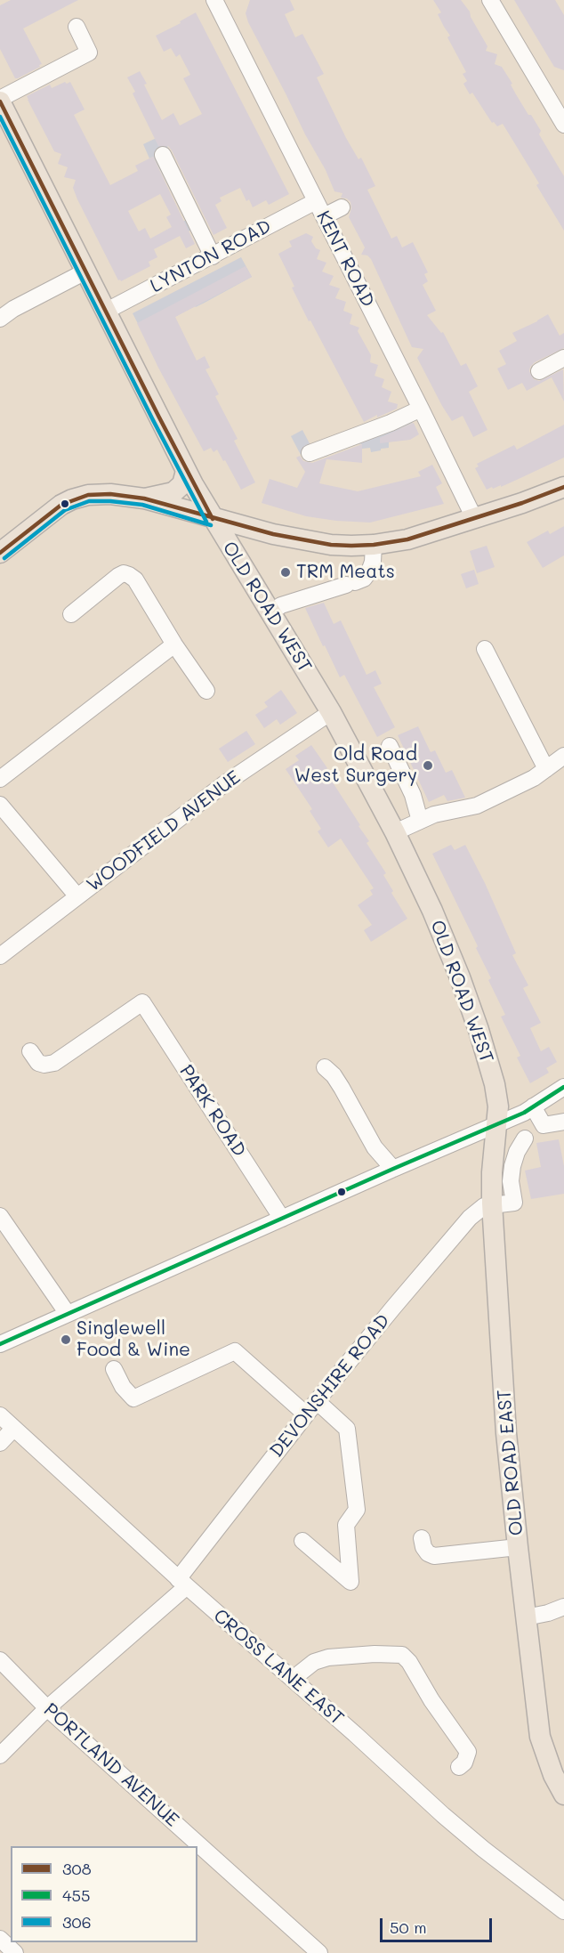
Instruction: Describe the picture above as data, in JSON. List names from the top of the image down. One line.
{"streets":{"main road":["OLD ROAD WEST","OLD ROAD EAST"],"street":["LYNTON ROAD","KENT ROAD","WOODFIELD AVENUE","PARK ROAD","DEVONSHIRE ROAD","CROSS LANE EAST","PORTLAND AVENUE"]},"crossings":[["LYNTON ROAD","KENT ROAD"],["LYNTON ROAD","OLD ROAD WEST"],["OLD ROAD WEST","WOODFIELD AVENUE"],["OLD ROAD WEST","OLD ROAD EAST"],["DEVONSHIRE ROAD","OLD ROAD EAST"],["DEVONSHIRE ROAD","CROSS LANE EAST"],["DEVONSHIRE ROAD","PORTLAND AVENUE"]],"places":["TRM Meats","Old Road West Surgery","Singlewell Food & Wine"],"lines":["transit line 308","transit line 306","transit line 455"],"legend":["308","455","306"],"scale_bar":"50 m"}
